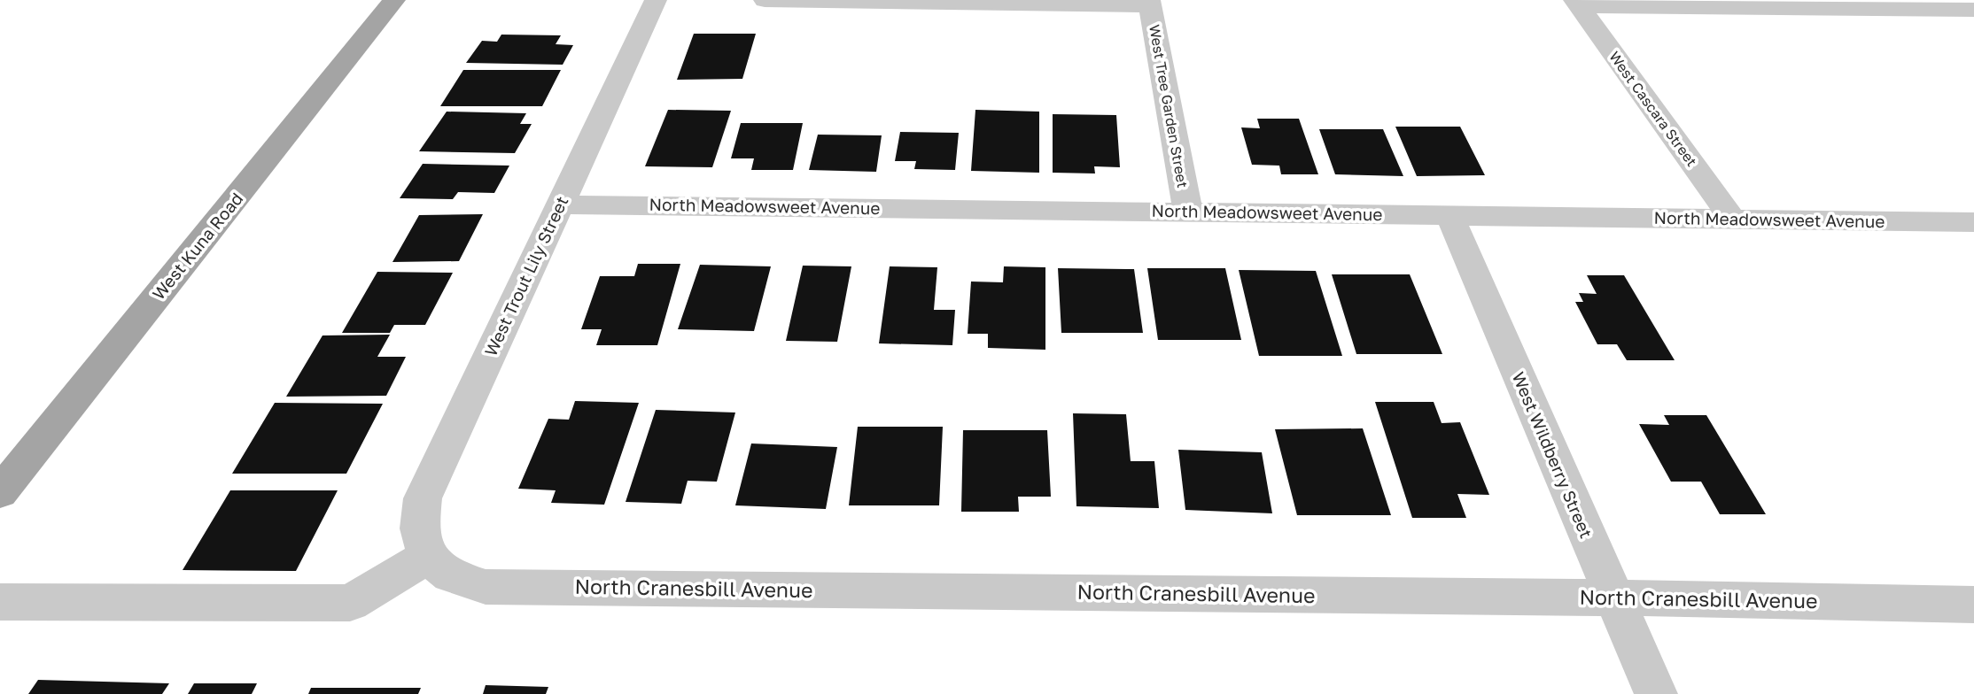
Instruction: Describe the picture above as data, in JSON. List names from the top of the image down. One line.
{"streets":{"main road":["West Kuna Road"],"street":["West Tree Garden Street","West Cascara Street","North Meadowsweet Avenue","West Trout Lily Street","West Wildberry Street","North Cranesbill Avenue"]},"crossings":[["West Tree Garden Street","North Meadowsweet Avenue"],["West Cascara Street","North Meadowsweet Avenue"],["North Meadowsweet Avenue","West Trout Lily Street"],["North Meadowsweet Avenue","West Wildberry Street"],["West Trout Lily Street","North Cranesbill Avenue"],["West Wildberry Street","North Cranesbill Avenue"]]}
